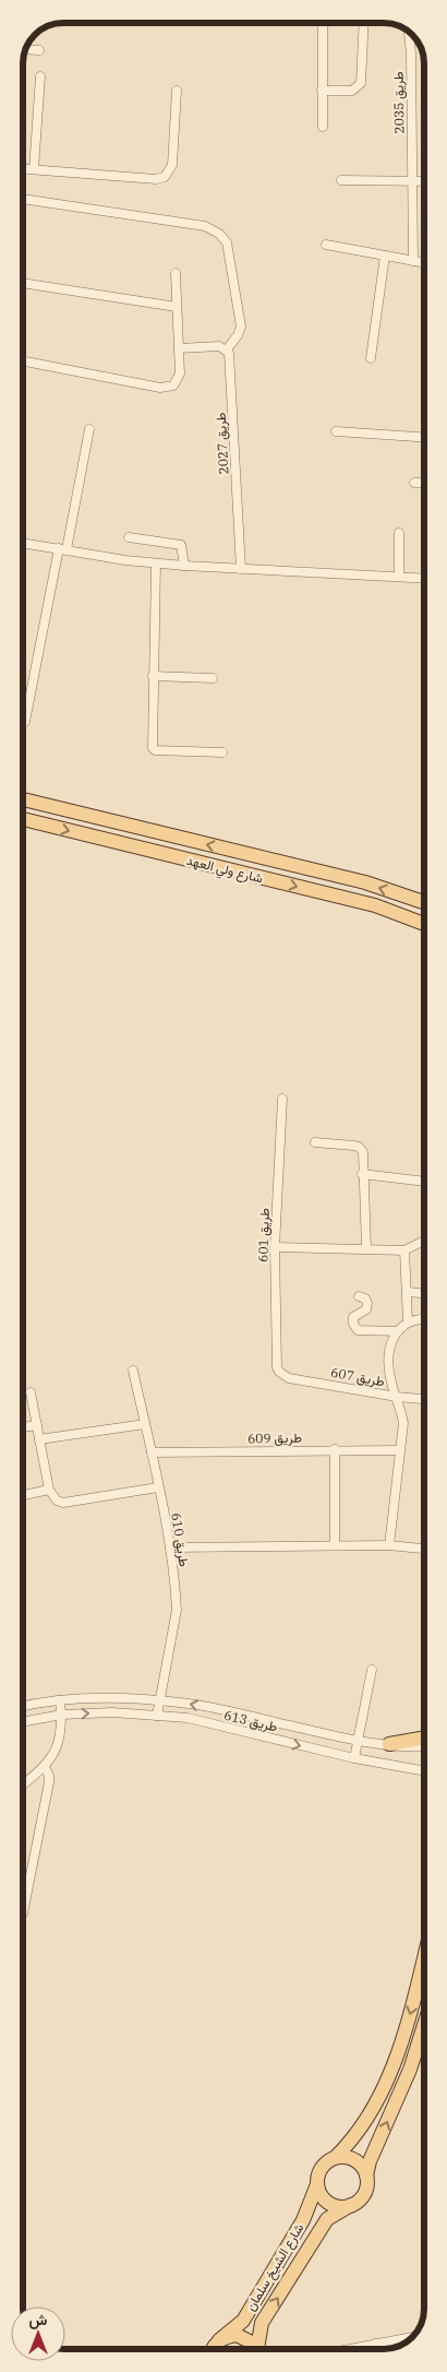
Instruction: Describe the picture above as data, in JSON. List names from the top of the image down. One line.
{"streets":{"main road":["شارع ولي العهد","شارع الشيخ سلمان"],"street":["طريق 2035","طريق 2027","طريق 601","طريق 607","طريق 609","طريق 610","طريق 613"]},"crossings":[["طريق 601","طريق 607"],["طريق 609","طريق 610"],["طريق 610","طريق 613"]],"north":"top"}
